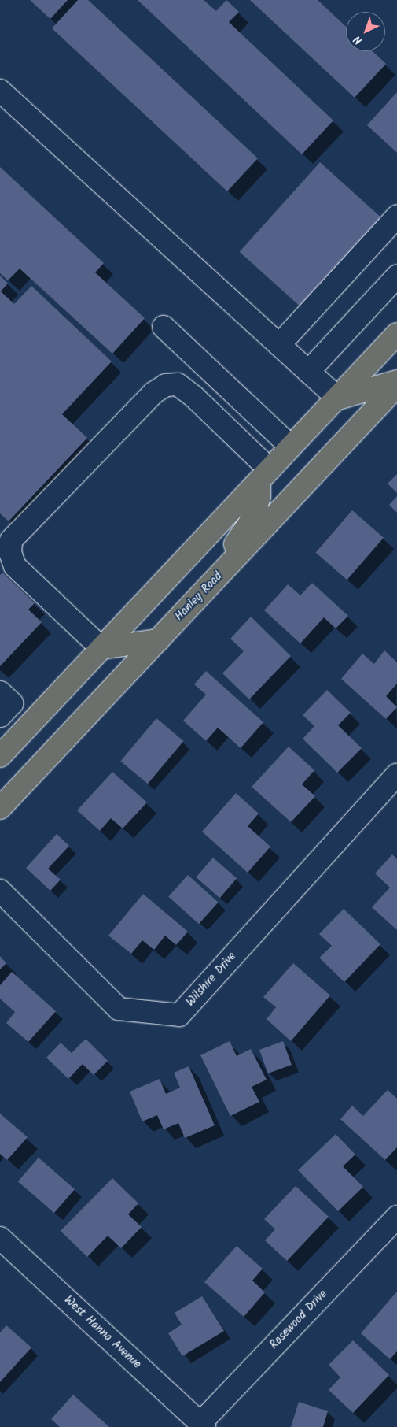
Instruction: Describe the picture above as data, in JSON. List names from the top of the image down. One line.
{"streets":{"main road":["Hanley Road"],"street":["Wilshire Drive","Rosewood Drive","West Hanna Avenue"]},"crossings":[["Rosewood Drive","West Hanna Avenue"]],"north":"bottom left"}
